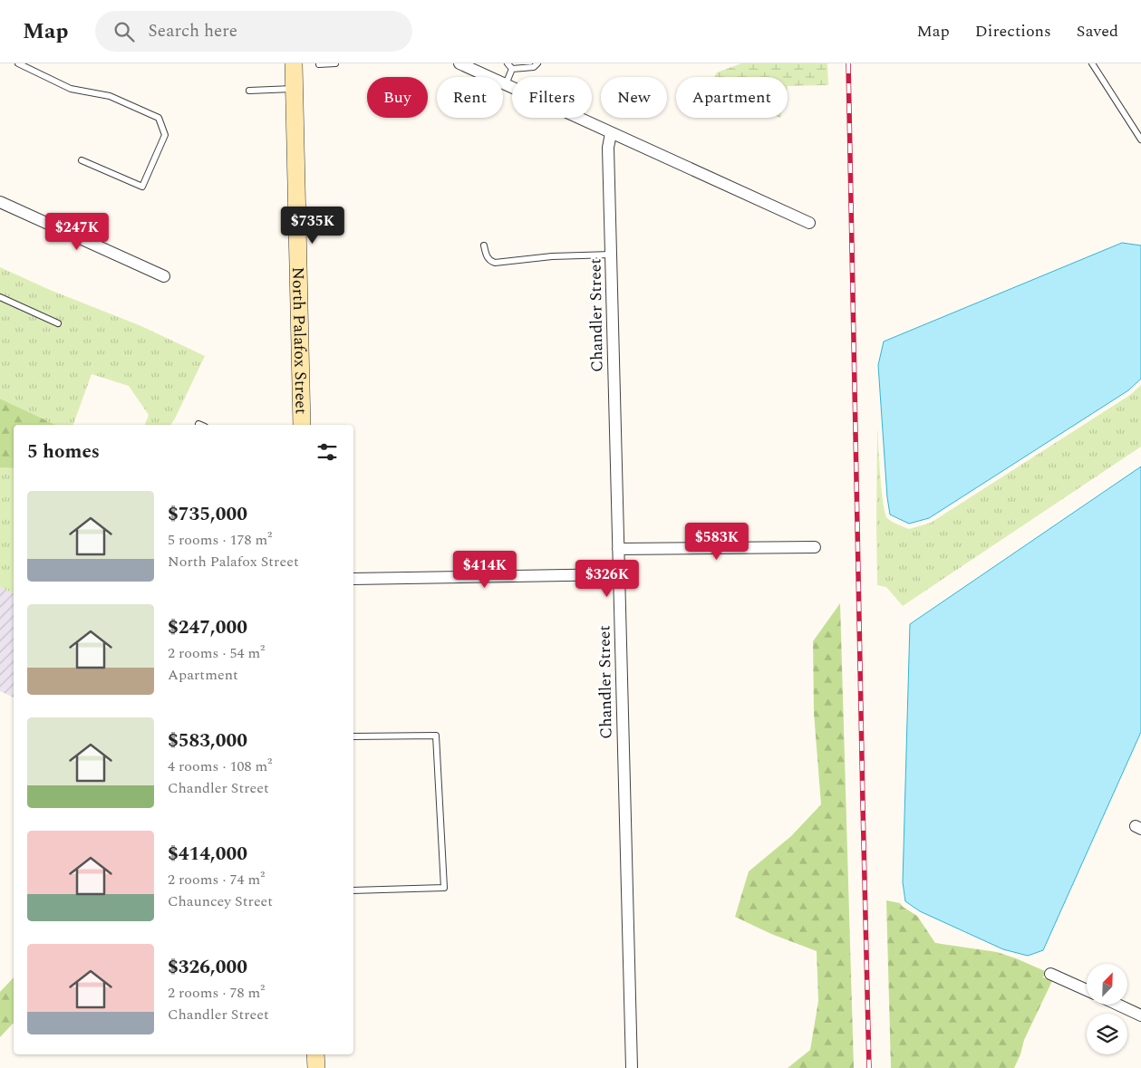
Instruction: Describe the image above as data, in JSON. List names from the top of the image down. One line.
{"streets":{"main road":["North Palafox Street"],"street":["Chandler Street"]},"north":"top right","page":{"header":"Map","search":"Search here","nav":["Map","Directions","Saved"],"chip":["Buy","Rent","Filters","New","Apartment"],"price":["$735K","$247K","$583K","$414K","$326K"],"heading":"5 homes","list":[{"name":"$735,000","note":"5 rooms · 178 m² · North Palafox Street"},{"name":"$247,000","note":"2 rooms · 54 m² · Apartment"},{"name":"$583,000","note":"4 rooms · 108 m² · Chandler Street"},{"name":"$414,000","note":"2 rooms · 74 m² · Chauncey Street"},{"name":"$326,000","note":"2 rooms · 78 m² · Chandler Street"}]}}
